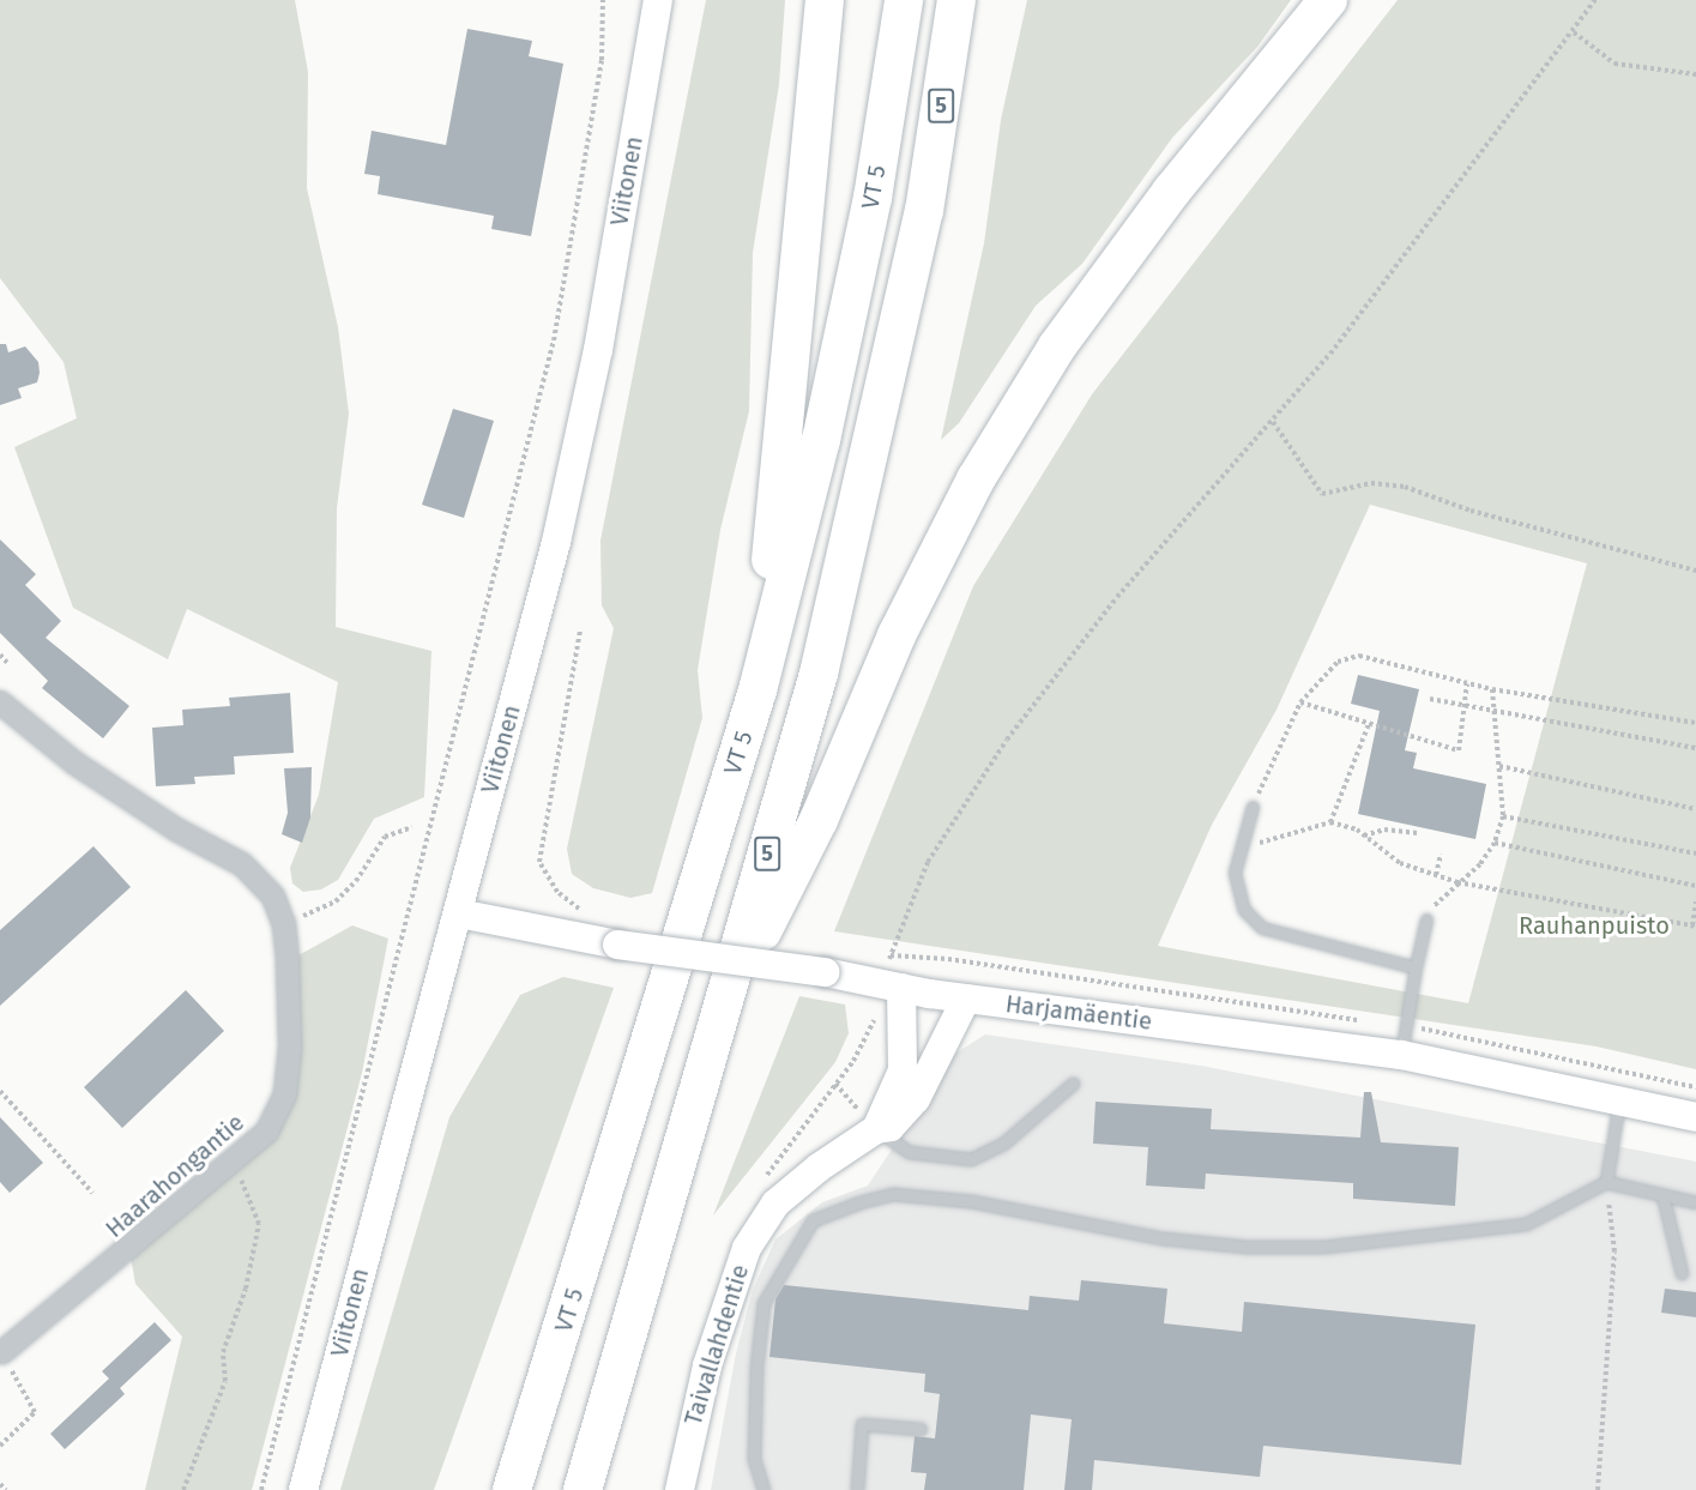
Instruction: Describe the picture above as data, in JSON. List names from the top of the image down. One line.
{"streets":{"highway":["5","VT 5"],"street":["Viitonen","Harjamäentie","Haarahongantie","Taivallahdentie"]},"crossings":[["Viitonen","Harjamäentie"],["Harjamäentie","Taivallahdentie"]],"parks":["Rauhanpuisto"]}
